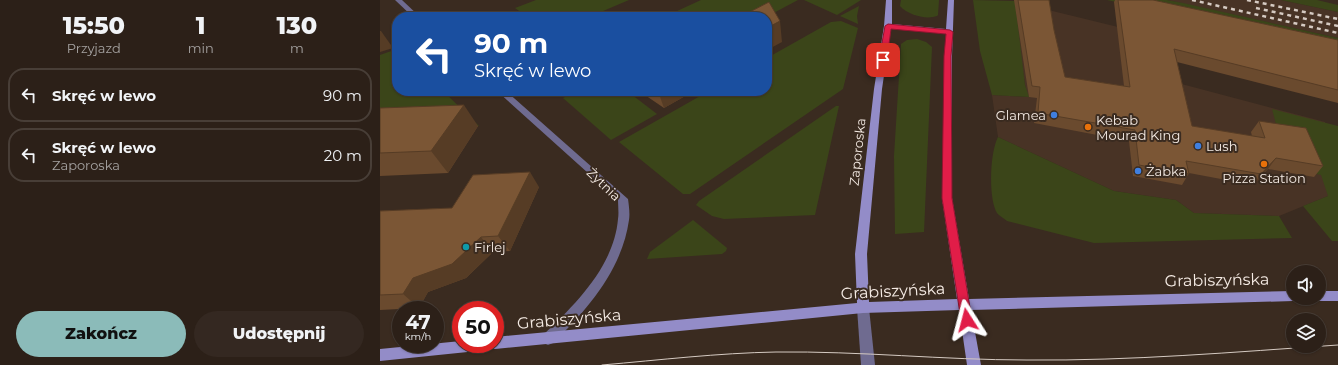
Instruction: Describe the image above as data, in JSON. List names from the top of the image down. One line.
{"streets":{"main road":["Zaporoska","Grabiszyńska"],"street":["Żytnia"]},"crossings":[["Zaporoska","Grabiszyńska"],["Żytnia","Grabiszyńska"]],"places":["Glamea","Kebab Mourad King","Lush","Pizza Station","Żabka","Firlej"],"page":{"eta":["15:50","Przyjazd","1","min","130","m"],"turn":["90 m","Skręć w lewo"],"list":[{"name":"Skręć w lewo","value":"90 m"},{"name":"Skręć w lewo","note":"Zaporoska","value":"20 m"}],"speed":"47 km/h","limit":"50","buttons":["Zakończ","Udostępnij"]}}
